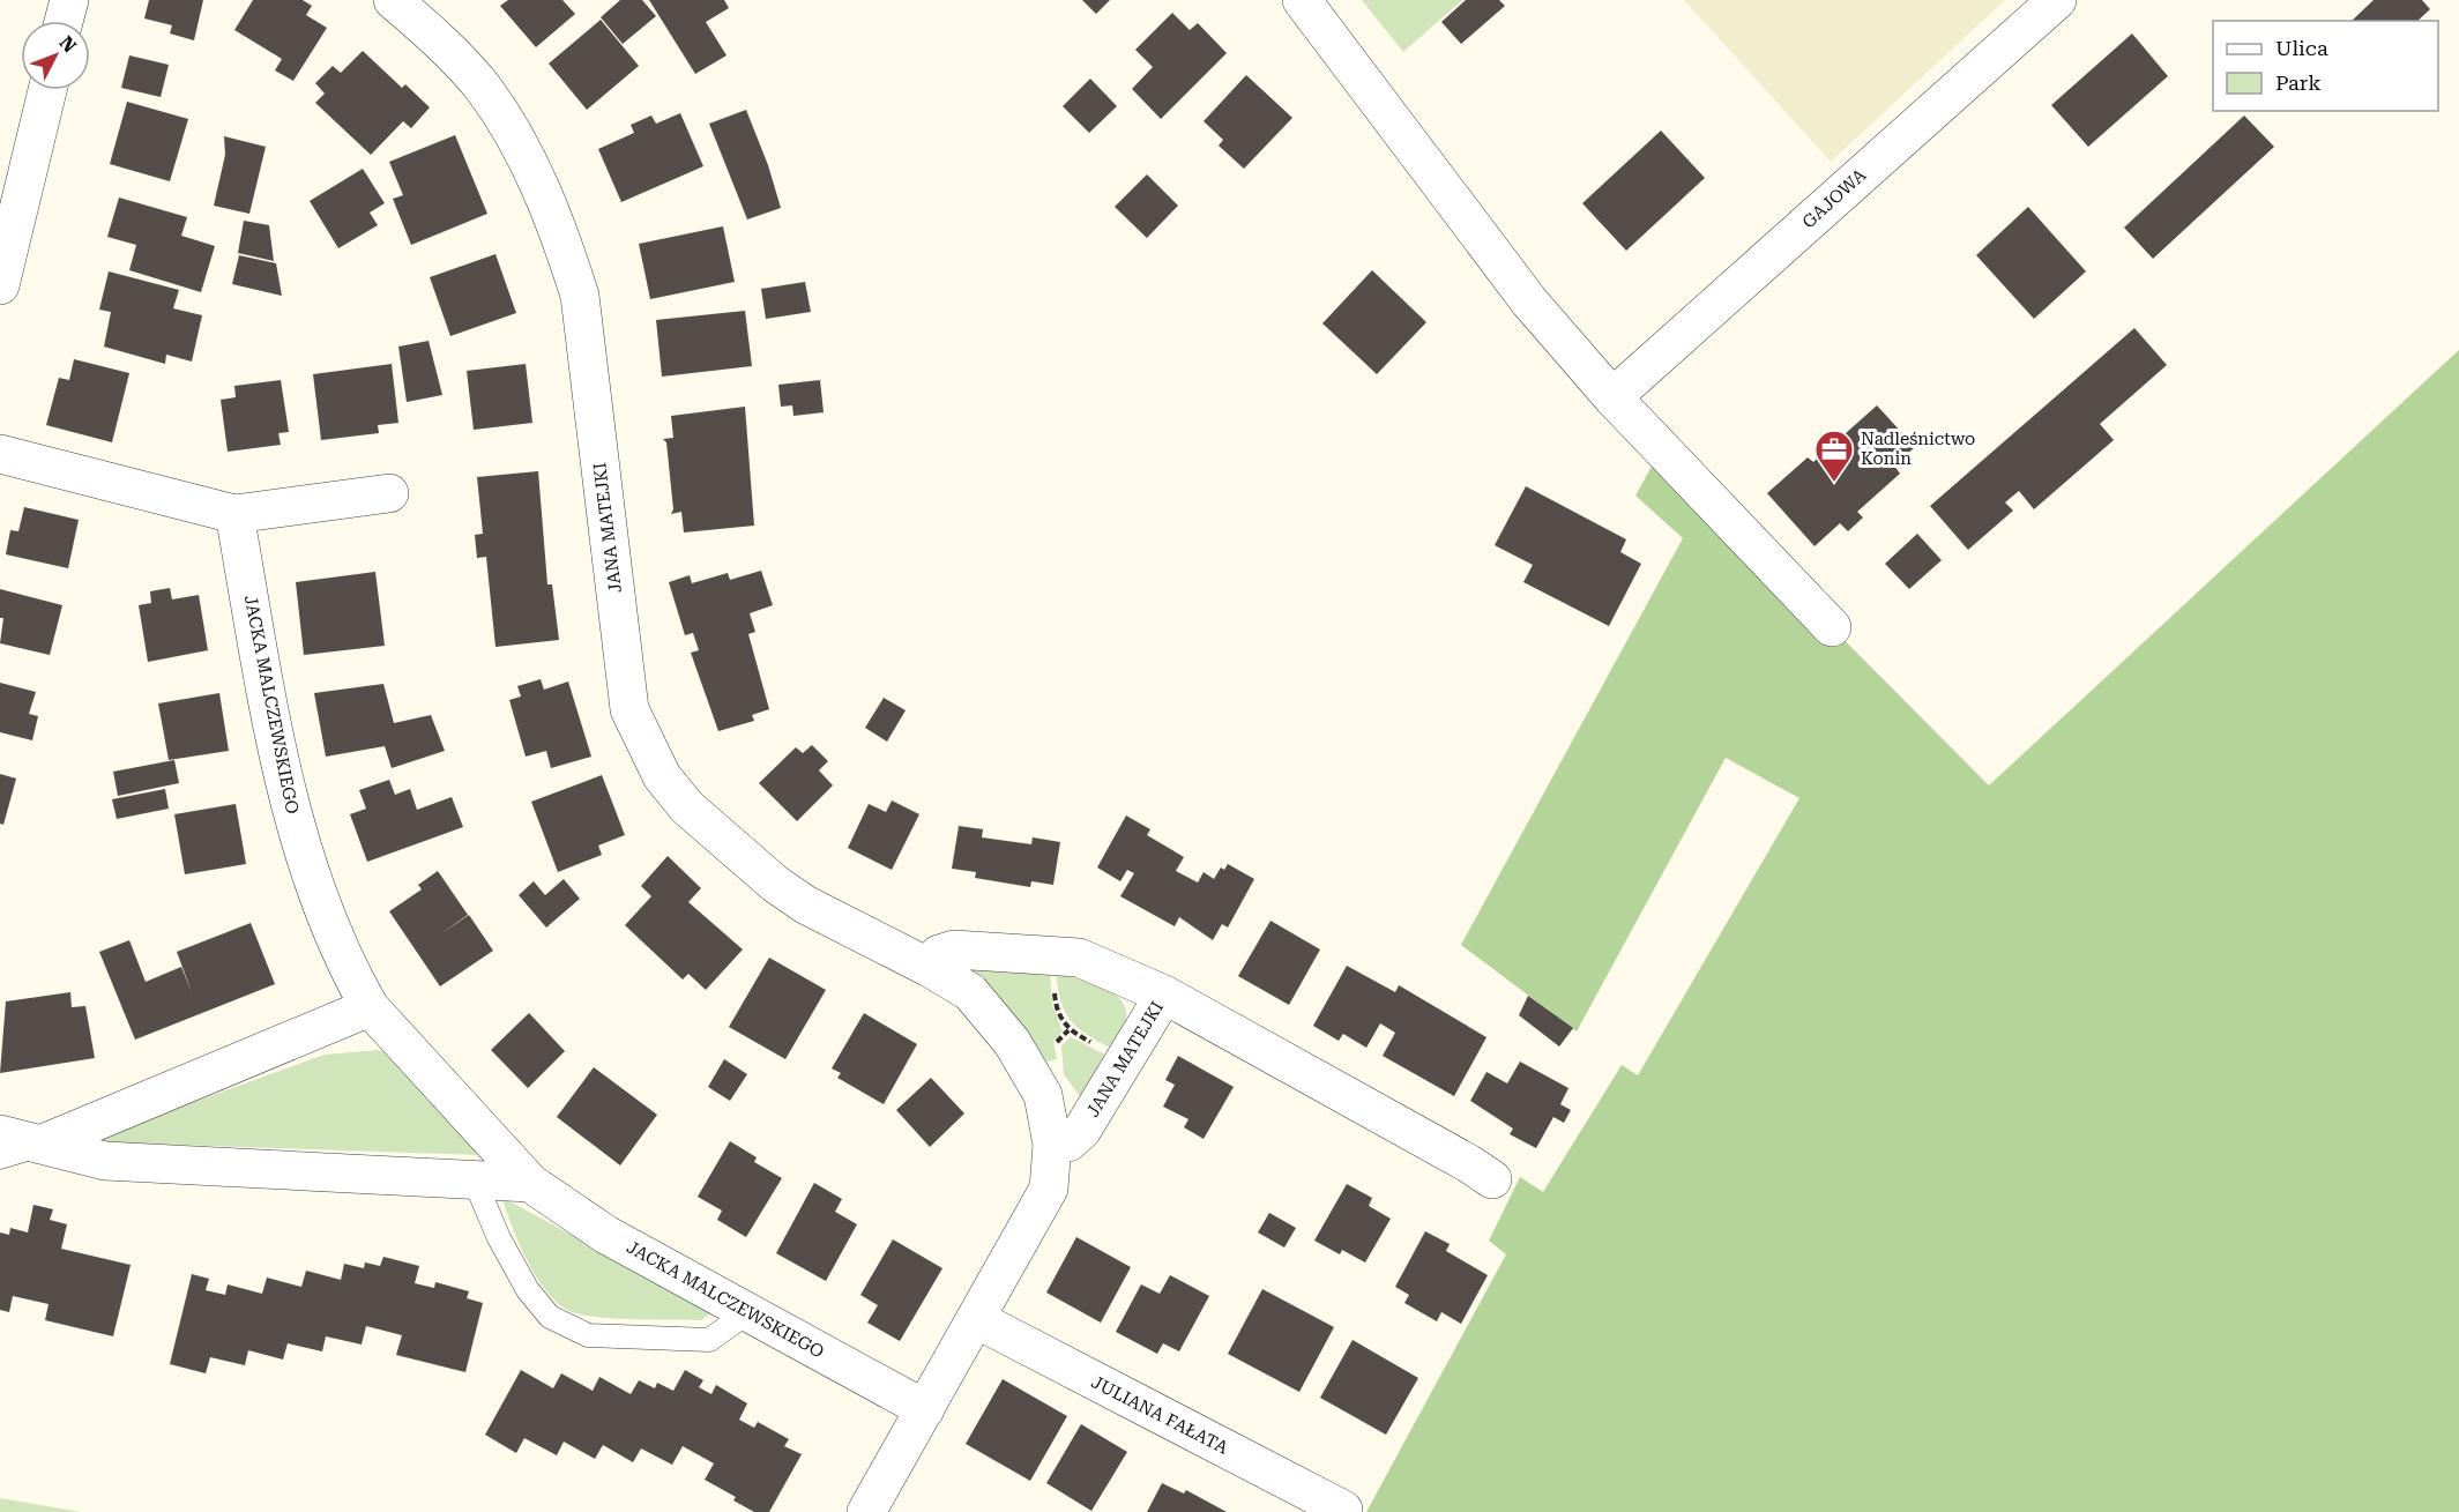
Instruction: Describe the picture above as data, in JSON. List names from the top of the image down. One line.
{"streets":{"street":["GAJOWA","JANA MATEJKI","JACKA MALCZEWSKIEGO","JULIANA FAŁATA"]},"crossings":[["JANA MATEJKI","JACKA MALCZEWSKIEGO"],["JANA MATEJKI","JULIANA FAŁATA"]],"places":{"office":["Nadleśnictwo Konin"]},"legend":["Ulica","Park"],"north":"top right"}
